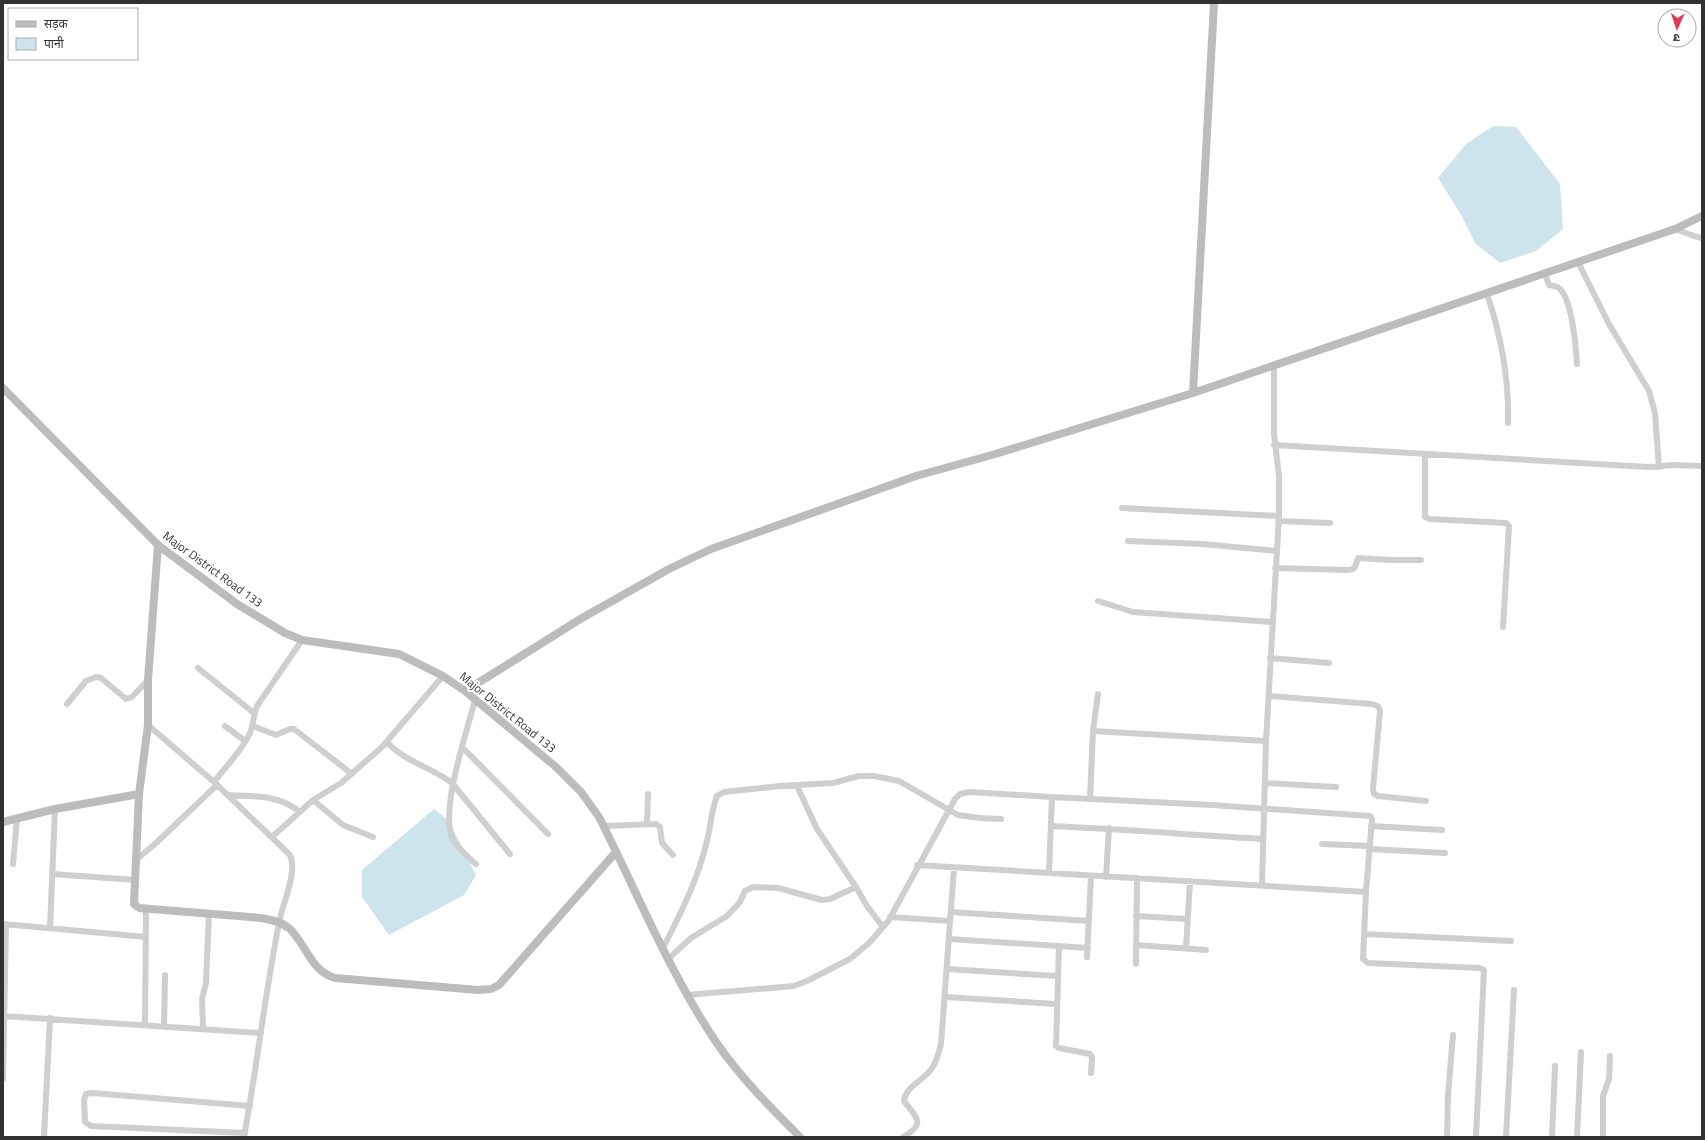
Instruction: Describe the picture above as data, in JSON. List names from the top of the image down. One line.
{"streets":{"street":["Major District Road 133"]},"legend":["सड़क","पानी"],"north":"bottom"}
